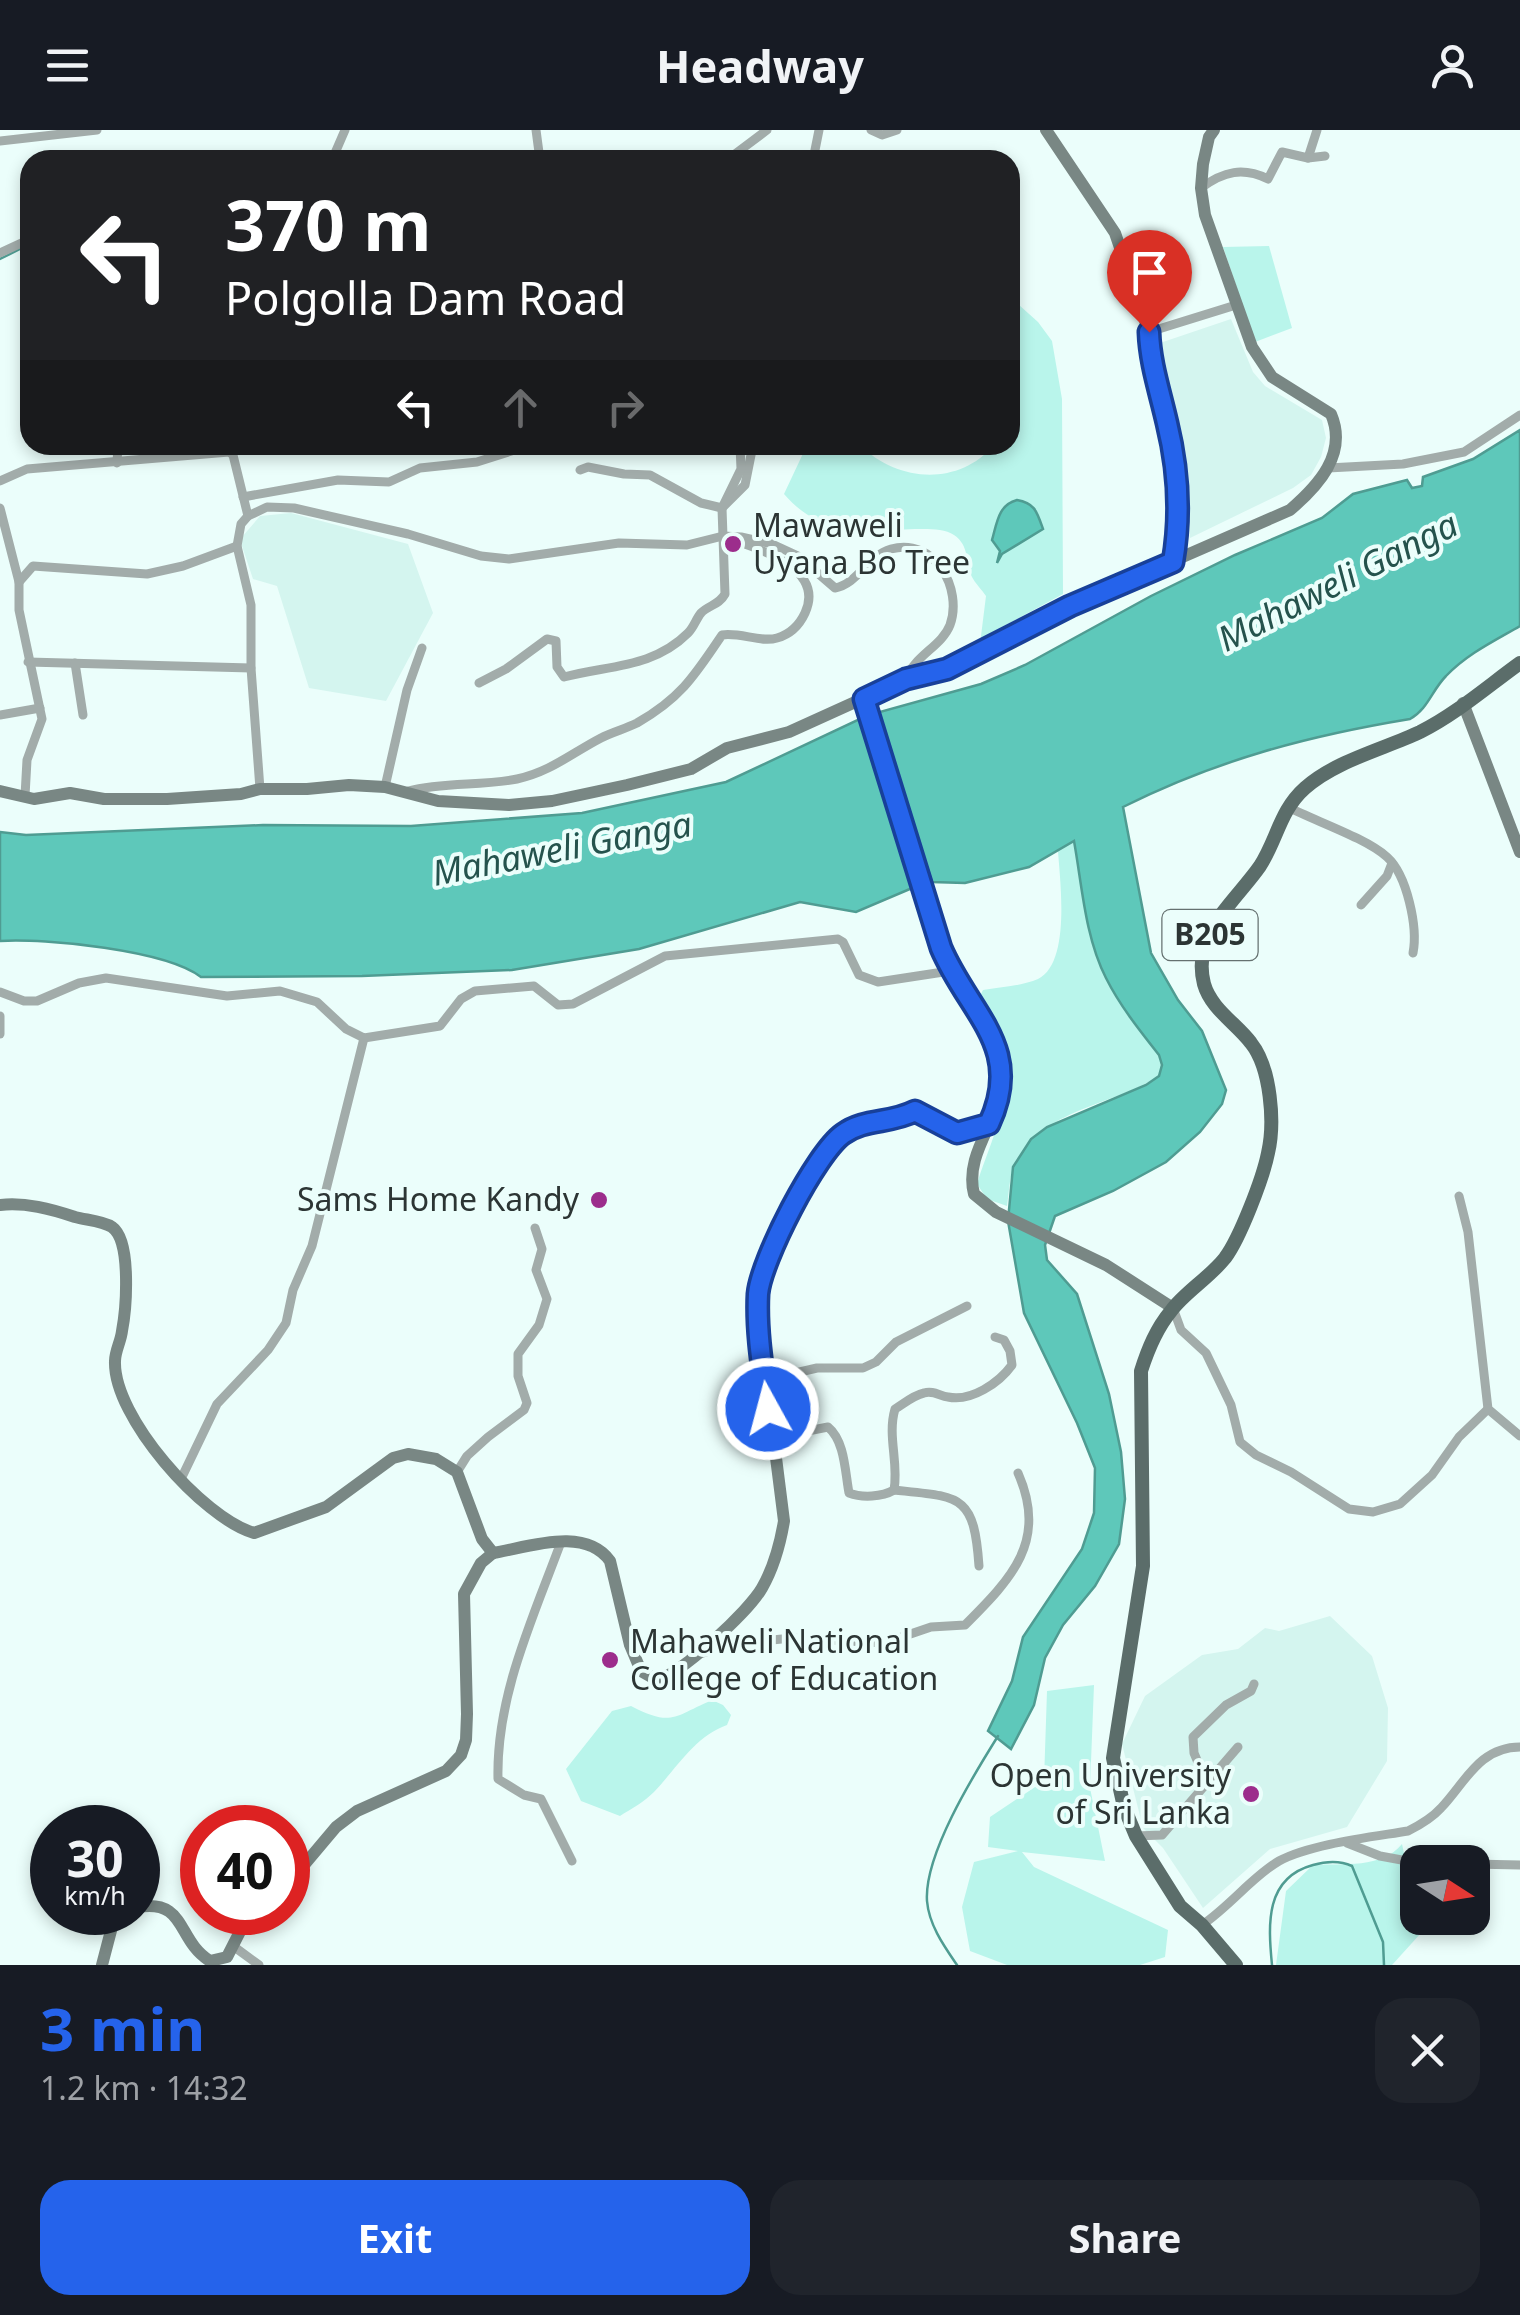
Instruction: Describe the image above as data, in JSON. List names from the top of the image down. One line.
{"streets":{"main road":["B205"]},"water":["Mahaweli Ganga"],"places":["Mawaweli Uyana Bo Tree","Sams Home Kandy","Mahaweli National College of Education","Open University of Sri Lanka"],"north":"right","page":{"header":"Headway","turn":["370 m","Polgolla Dam Road"],"speed":"30 km/h","limit":"40","heading":["3 min","1.2 km · 14:32"],"buttons":["Exit","Share"]}}
